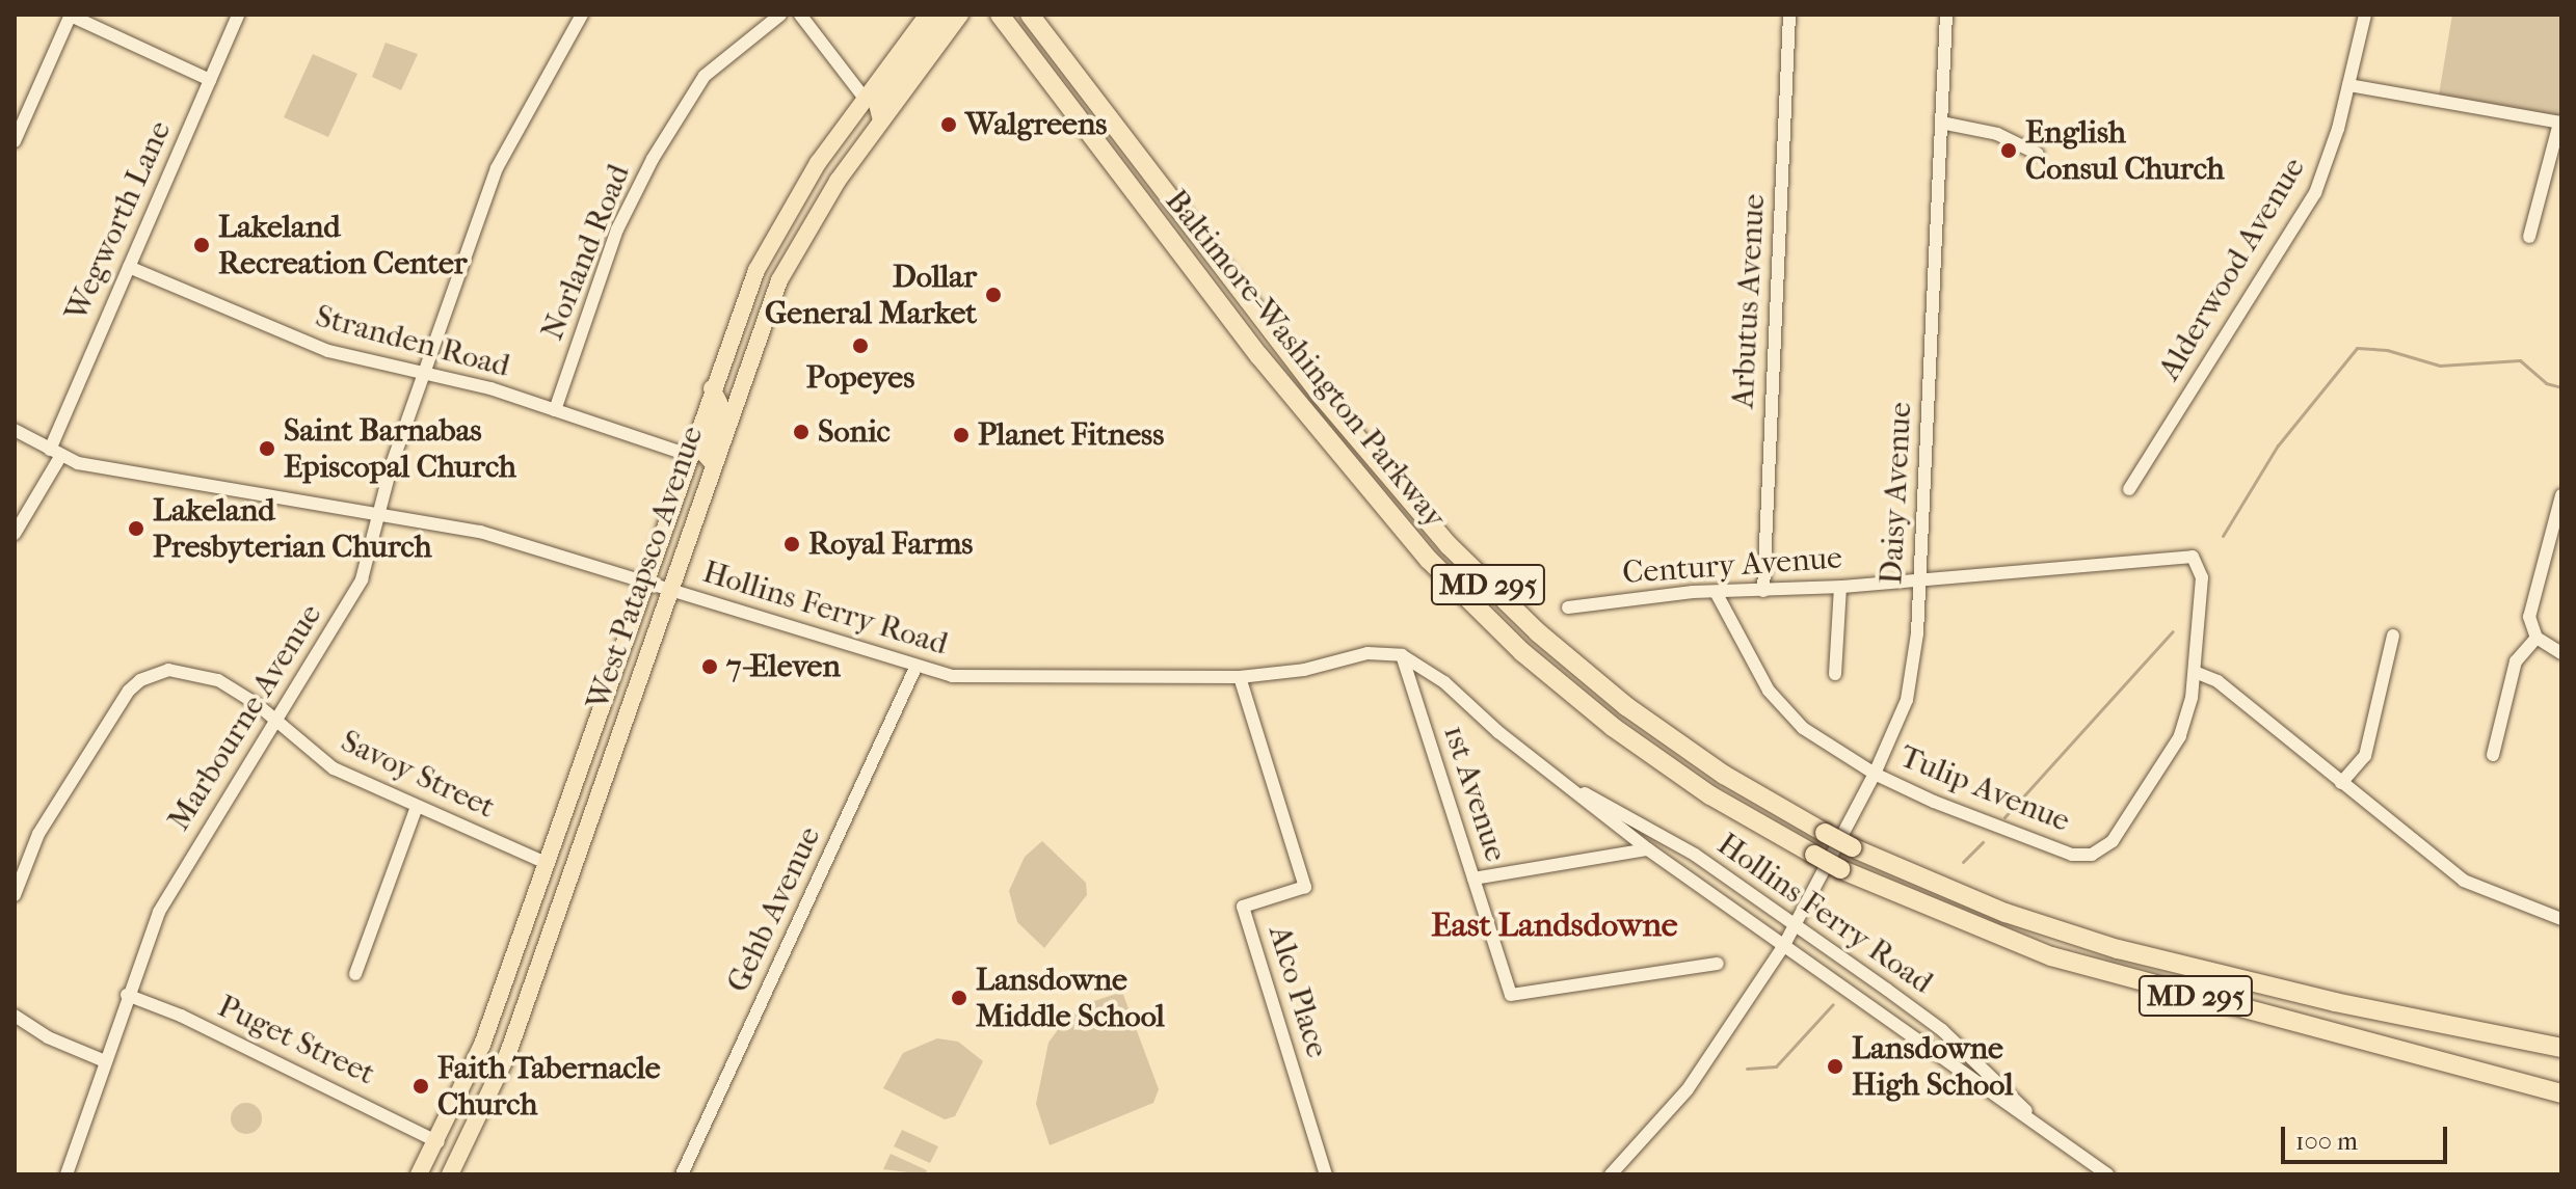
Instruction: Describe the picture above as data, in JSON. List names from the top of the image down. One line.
{"streets":{"highway":["Baltimore-Washington Parkway","MD 295"],"main road":["West Patapsco Avenue"],"street":["Wegworth Lane","Norland Road","Alderwood Avenue","Arbutus Avenue","Stranden Road","Daisy Avenue","Century Avenue","Hollins Ferry Road","Marbourne Avenue","Savoy Street","Tulip Avenue","1st Avenue","Gehb Avenue","Alco Place","Puget Street"]},"crossings":[["Wegworth Lane","Stranden Road"],["Wegworth Lane","Hollins Ferry Road"],["Norland Road","Stranden Road"],["Arbutus Avenue","Century Avenue"],["Stranden Road","West Patapsco Avenue"],["Stranden Road","Marbourne Avenue"],["Daisy Avenue","Century Avenue"],["Daisy Avenue","Hollins Ferry Road"],["Daisy Avenue","Tulip Avenue"],["Century Avenue","Tulip Avenue"],["West Patapsco Avenue","Hollins Ferry Road"],["West Patapsco Avenue","Savoy Street"],["West Patapsco Avenue","Puget Street"],["Hollins Ferry Road","Marbourne Avenue"],["Hollins Ferry Road","1st Avenue"],["Hollins Ferry Road","Gehb Avenue"],["Hollins Ferry Road","Alco Place"],["Marbourne Avenue","Savoy Street"],["Marbourne Avenue","Puget Street"]],"districts":["East Landsdowne"],"places":["Walgreens","English Consul Church","Lakeland Recreation Center","Dollar General Market","Popeyes","Sonic","Planet Fitness","Saint Barnabas Episcopal Church","Lakeland Presbyterian Church","Royal Farms","7-Eleven","Lansdowne Middle School","Lansdowne High School","Faith Tabernacle Church"],"scale_bar":"100 m"}
